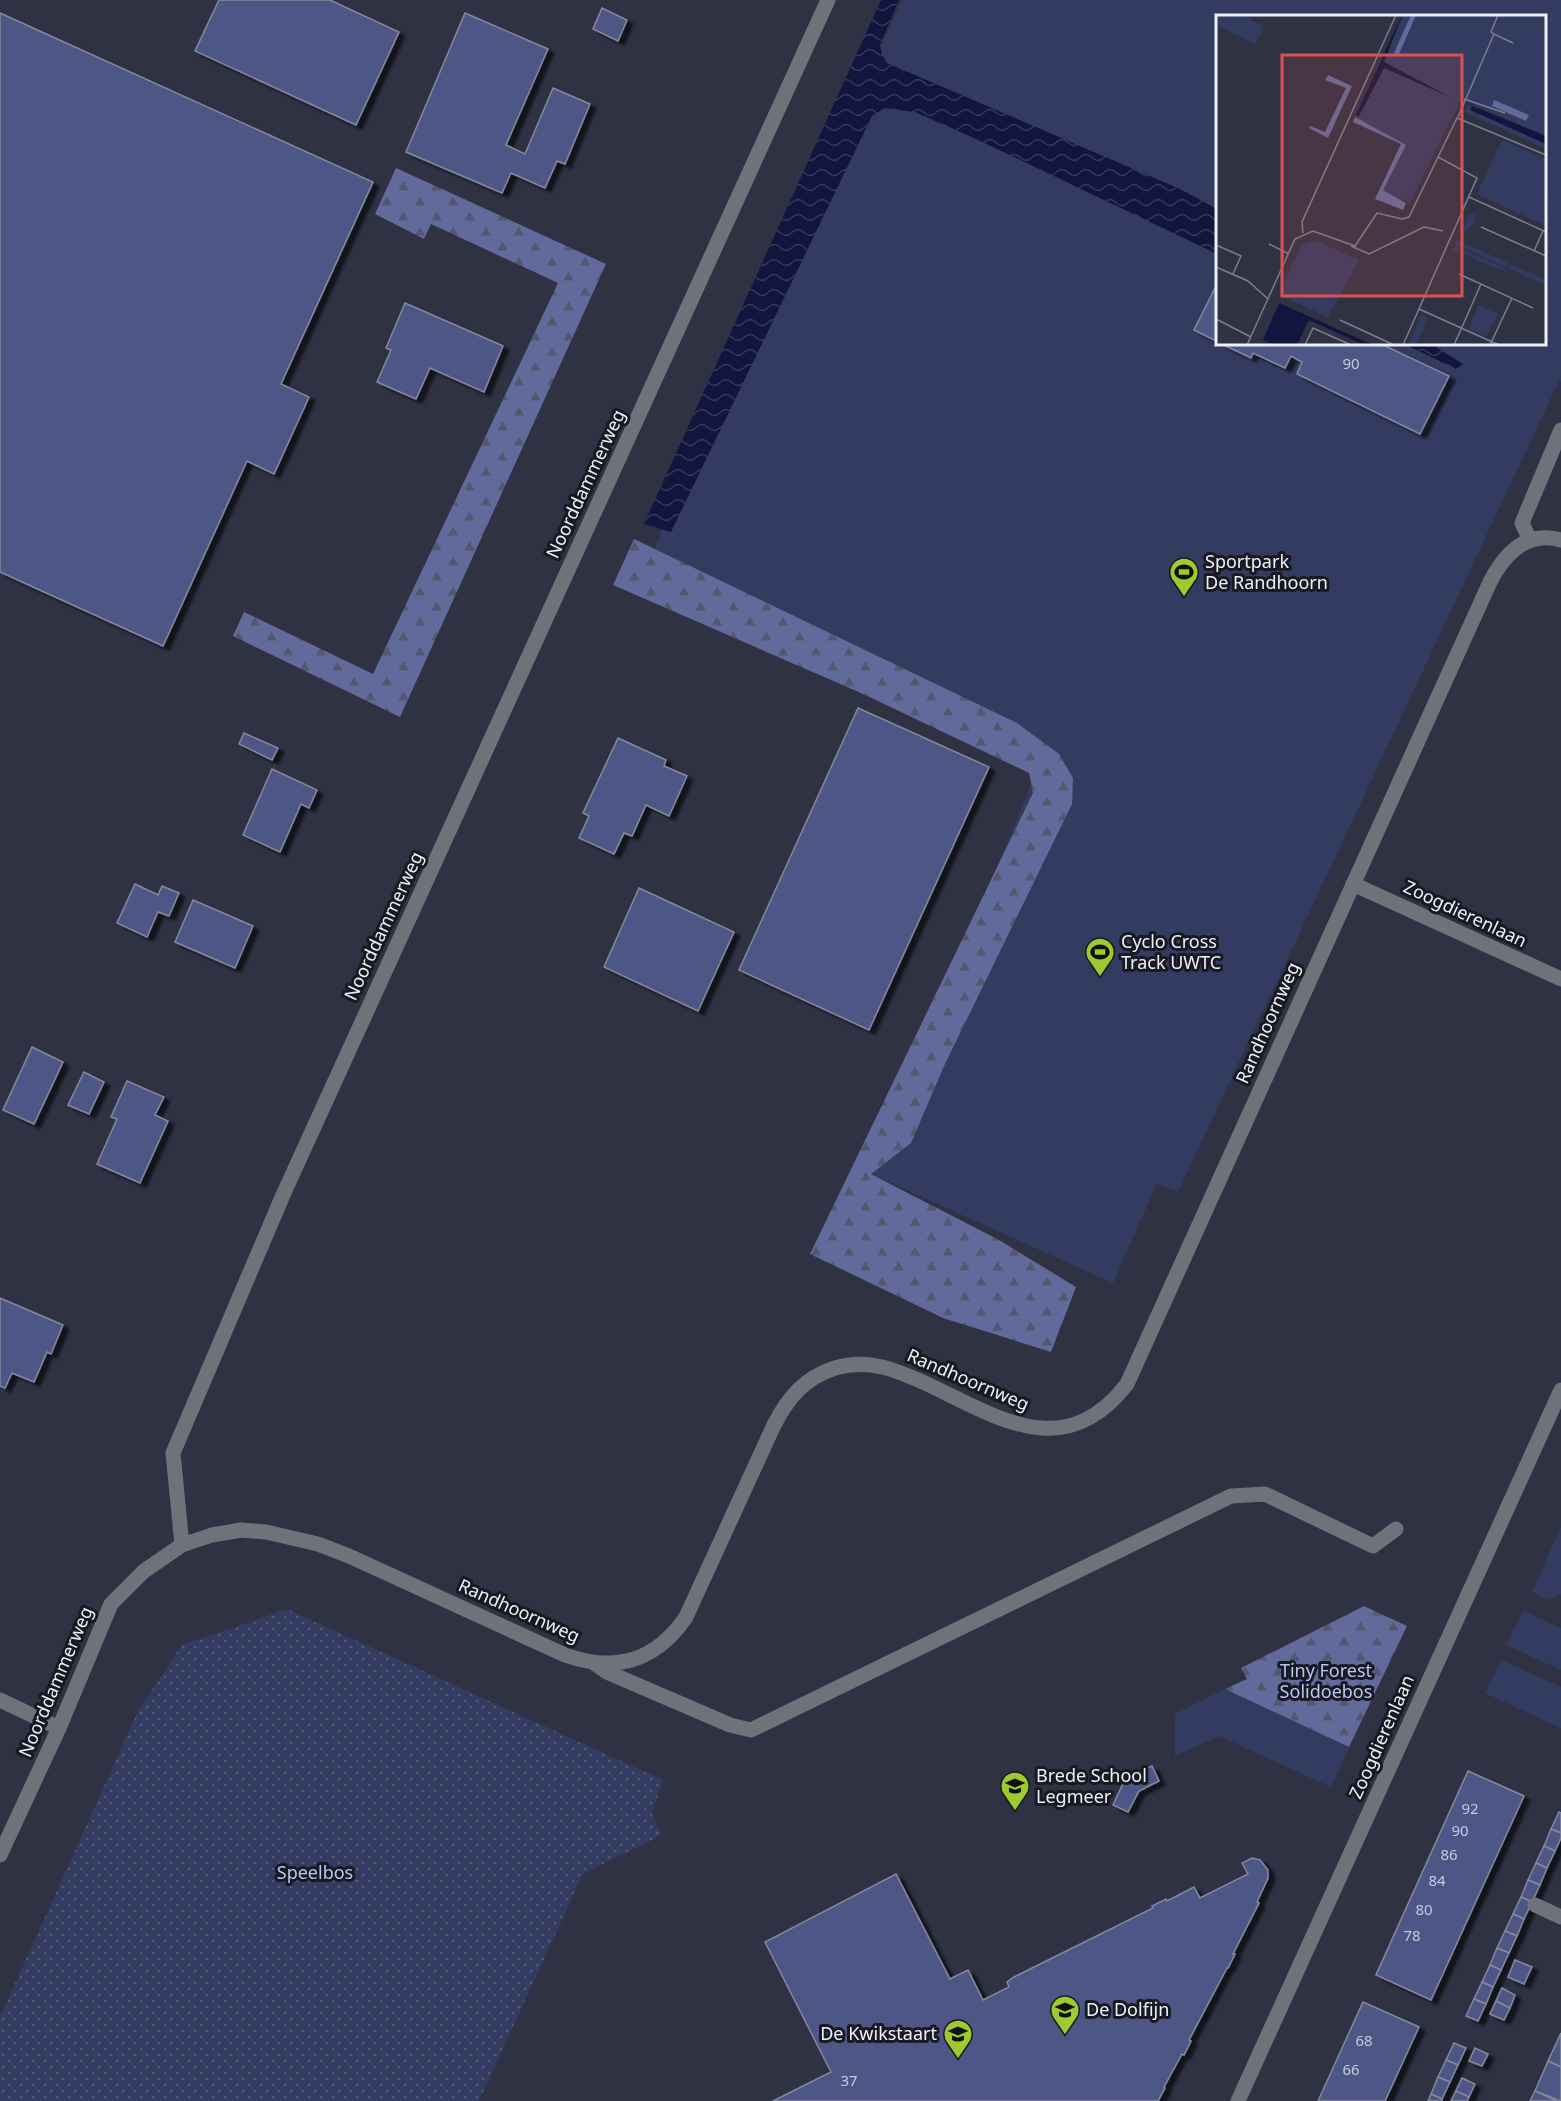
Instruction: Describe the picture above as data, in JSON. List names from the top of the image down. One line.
{"streets":{"street":["Noorddammerweg","Zoogdierenlaan","Randhoornweg"]},"crossings":[["Noorddammerweg","Randhoornweg"],["Zoogdierenlaan","Randhoornweg"]],"parks":["Tiny Forest Solidoebos","Speelbos"],"places":{"sports":["Sportpark De Randhoorn","Cyclo Cross Track UWTC"],"school or university":["Brede School Legmeer","De Dolfijn","De Kwikstaart"]},"house_numbers":["90","92","90","86","84","80","78","68","66","37"]}
